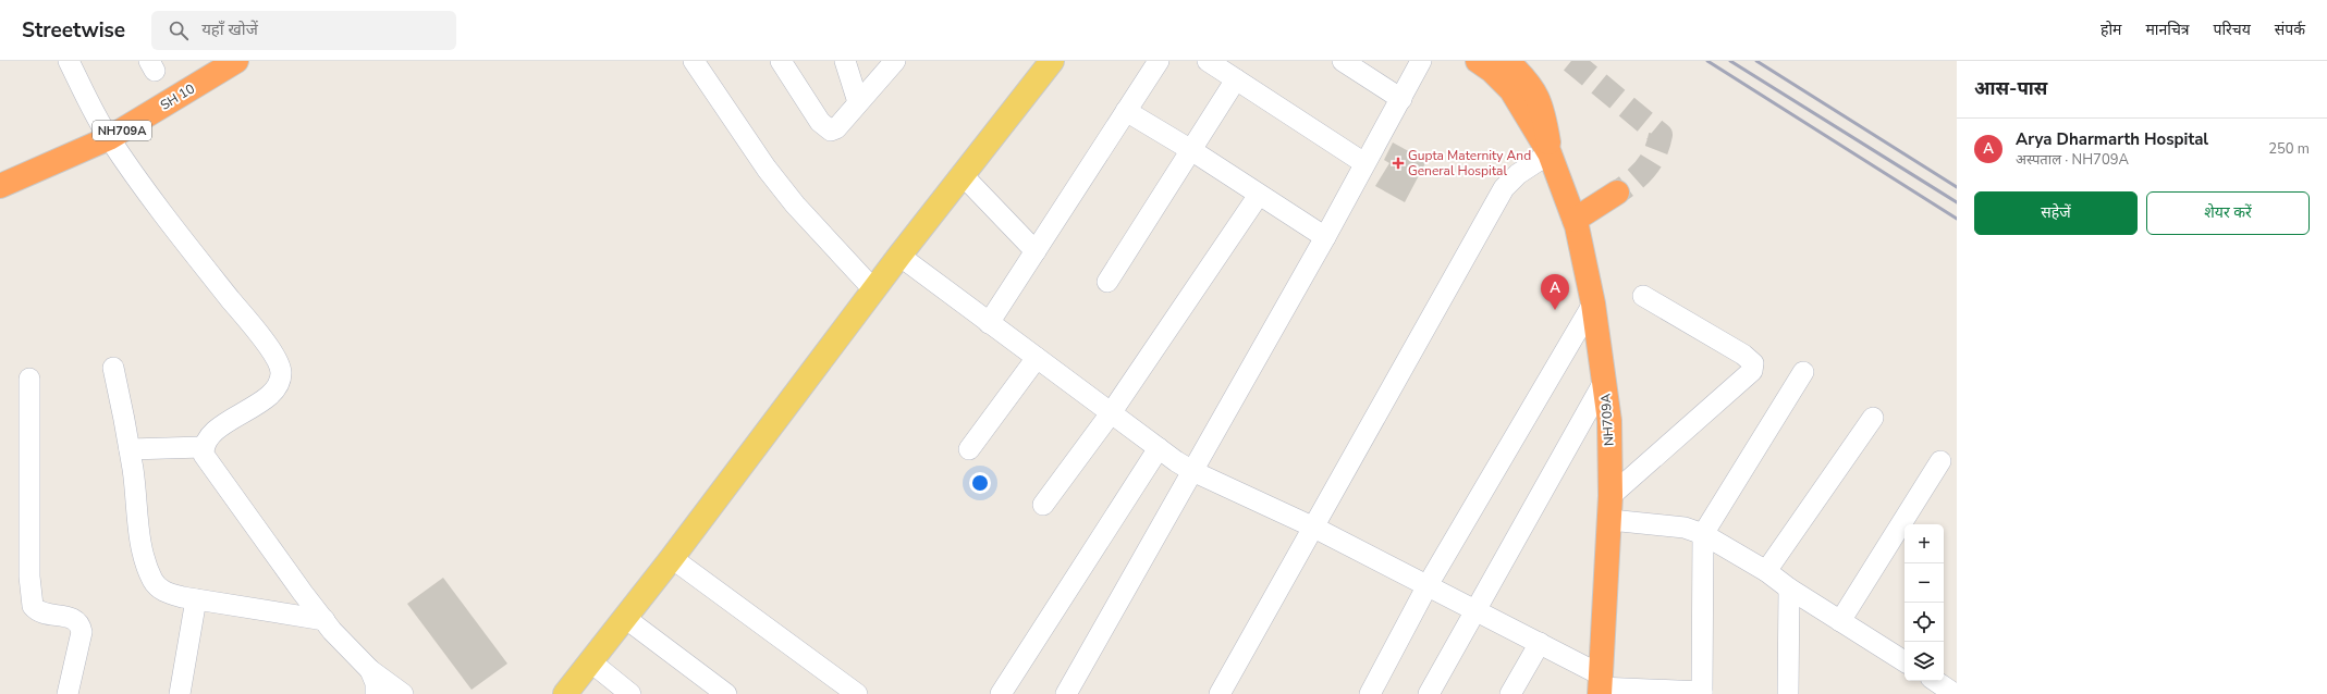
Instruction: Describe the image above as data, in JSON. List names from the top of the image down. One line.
{"streets":{"highway":["SH 10","NH709A"]},"places":{"health":["Gupta Maternity And General Hospital"]},"page":{"header":"Streetwise","search":"यहाँ खोजें","nav":["होम","मानचित्र","परिचय","संपर्क"],"heading":"आस-पास","list":[{"mark":"A","name":"Arya Dharmarth Hospital","note":"अस्पताल · NH709A","value":"250 m"}],"buttons":["सहेजें","शेयर करें"],"pins":"A","map_buttons":["+","−"]}}
